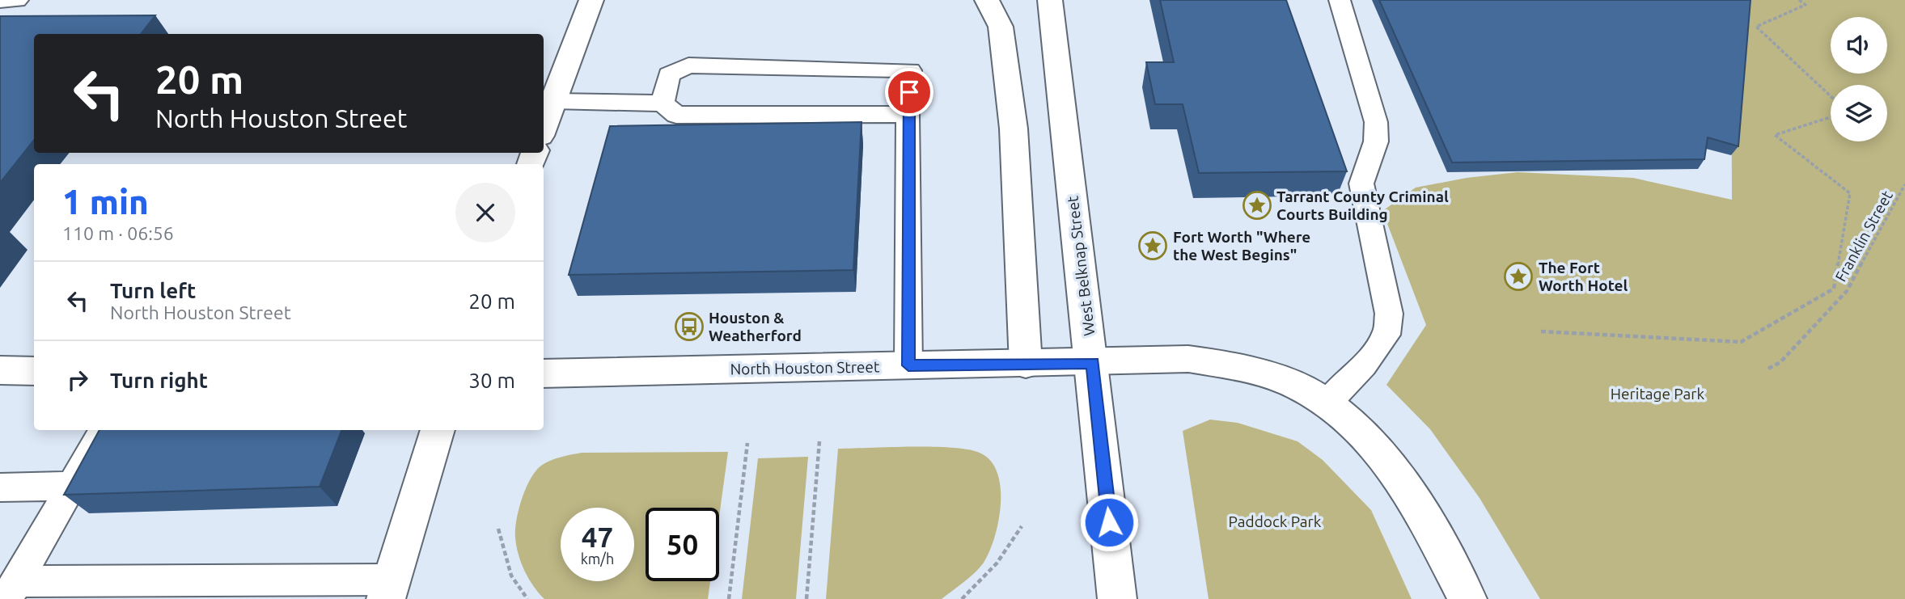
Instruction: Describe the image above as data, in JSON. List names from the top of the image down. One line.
{"streets":{"main road":["West Belknap Street","North Houston Street"],"path":["Franklin Street"]},"crossings":[["West Belknap Street","North Houston Street"]],"parks":["Heritage Park","Paddock Park"],"places":{"place":["Tarrant County Criminal Courts Building","Fort Worth \"Where the West Begins\"","The Fort Worth Hotel"],"bus stop":["Houston & Weatherford"]},"page":{"turn":["20 m","North Houston Street"],"heading":["1 min","110 m · 06:56"],"list":[{"name":"Turn left","note":"North Houston Street","value":"20 m"},{"name":"Turn right","value":"30 m"}],"speed":"47 km/h","limit":"50"}}
